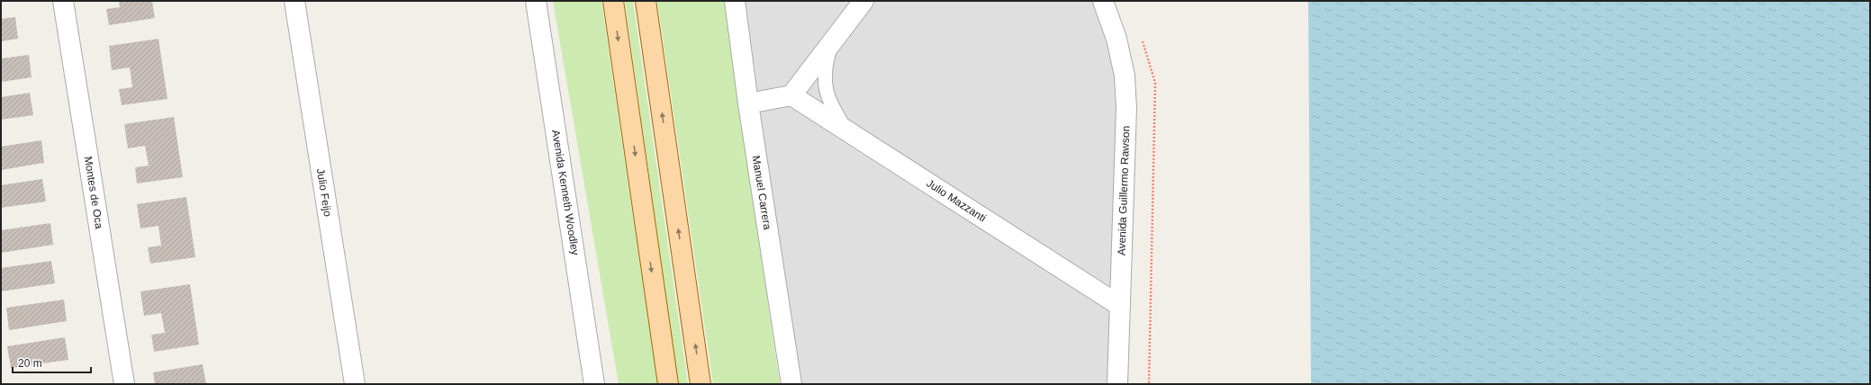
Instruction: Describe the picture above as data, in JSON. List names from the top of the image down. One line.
{"streets":{"street":["Avenida Guillermo Rawson","Montes de Oca","Julio Feijo","Avenida Kenneth Woodley","Manuel Carrera","Julio Mazzanti"]},"crossings":[["Avenida Guillermo Rawson","Julio Mazzanti"]],"scale_bar":"20 m"}
